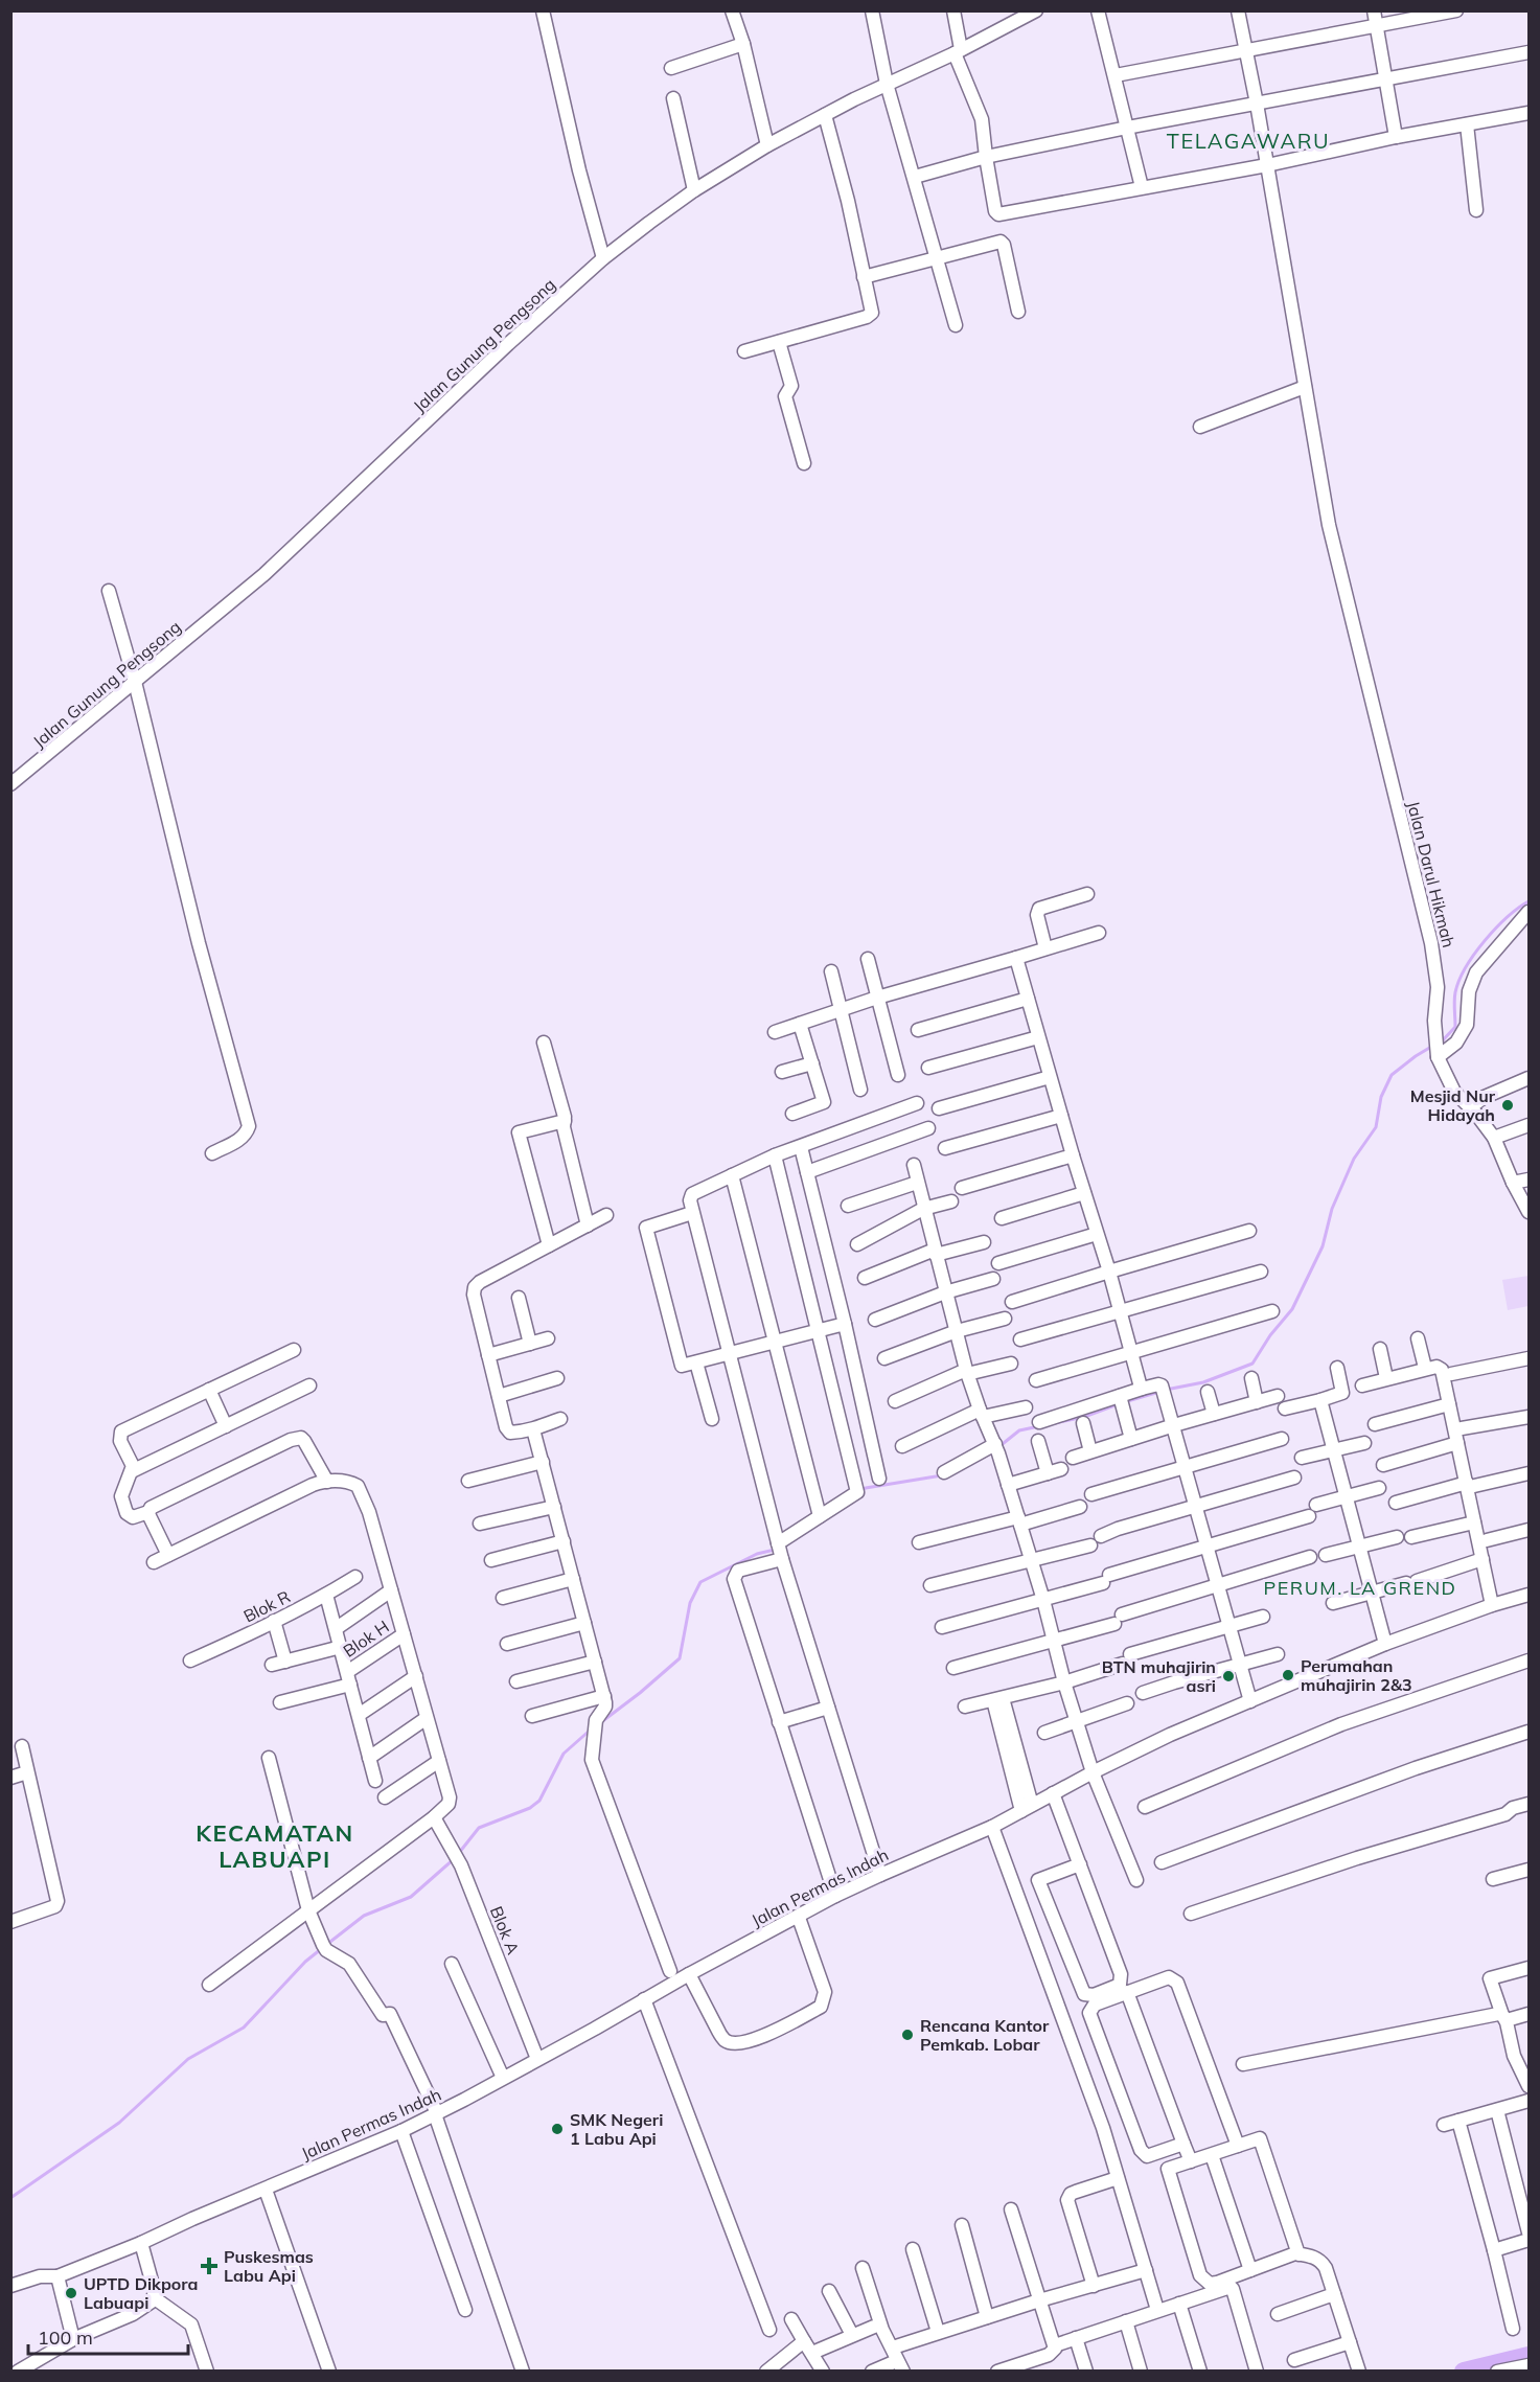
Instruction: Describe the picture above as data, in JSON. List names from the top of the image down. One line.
{"streets":{"street":["Jalan Gunung Pengsong","Jalan Darul Hikmah","Blok R","Blok H","Jalan Permas Indah","Blok A"]},"crossings":[["Jalan Permas Indah","Blok A"]],"districts":["TELAGAWARU","PERUM. LA GREND","KECAMATAN LABUAPI"],"places":{"other":["Mesjid Nur Hidayah","Perumahan muhajirin 2&3","BTN muhajirin asri","Rencana Kantor Pemkab. Lobar","SMK Negeri 1 Labu Api","UPTD Dikpora Labuapi"],"health":["Puskesmas Labu Api"]},"scale_bar":"100 m"}
